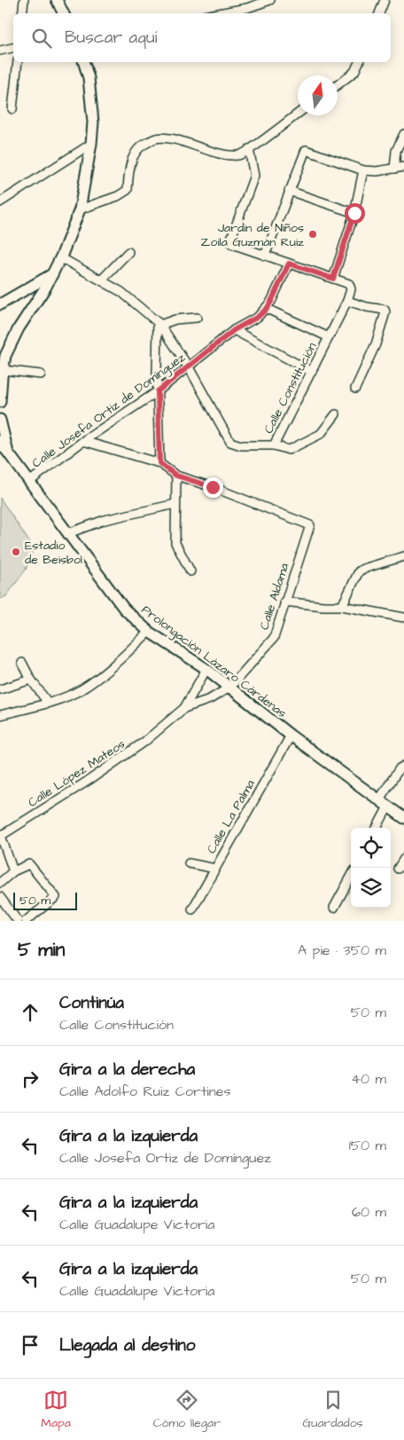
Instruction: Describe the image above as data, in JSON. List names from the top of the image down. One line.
{"streets":{"main road":["Prolongación Lázaro Cárdenas"],"street":["Calle Constitución","Calle Josefa Ortiz de Domínguez","Calle Aldama","Calle López Mateos","Calle La Palma"]},"crossings":[["Calle Constitución","Calle Josefa Ortiz de Domínguez"],["Calle Josefa Ortiz de Domínguez","Prolongación Lázaro Cárdenas"],["Calle Aldama","Prolongación Lázaro Cárdenas"],["Calle Aldama","Calle López Mateos"],["Prolongación Lázaro Cárdenas","Calle López Mateos"],["Prolongación Lázaro Cárdenas","Calle La Palma"]],"places":["Jardín de Niños Zoila Guzmán Ruiz","Estadio de Beisbol"],"scale_bar":"50 m","north":"top","page":{"search":"Buscar aquí","scale":"50 m","heading":["5 min","A pie · 350 m"],"list":[["Continúa","Calle Constitución","50 m"],["Gira a la derecha","Calle Adolfo Ruiz Cortines","40 m"],["Gira a la izquierda","Calle Josefa Ortiz de Domínguez","150 m"],["Gira a la izquierda","Calle Guadalupe Victoria","60 m"],["Gira a la izquierda","Calle Guadalupe Victoria","50 m"],"Llegada al destino"],"nav":["Mapa","Cómo llegar","Guardados"]}}
